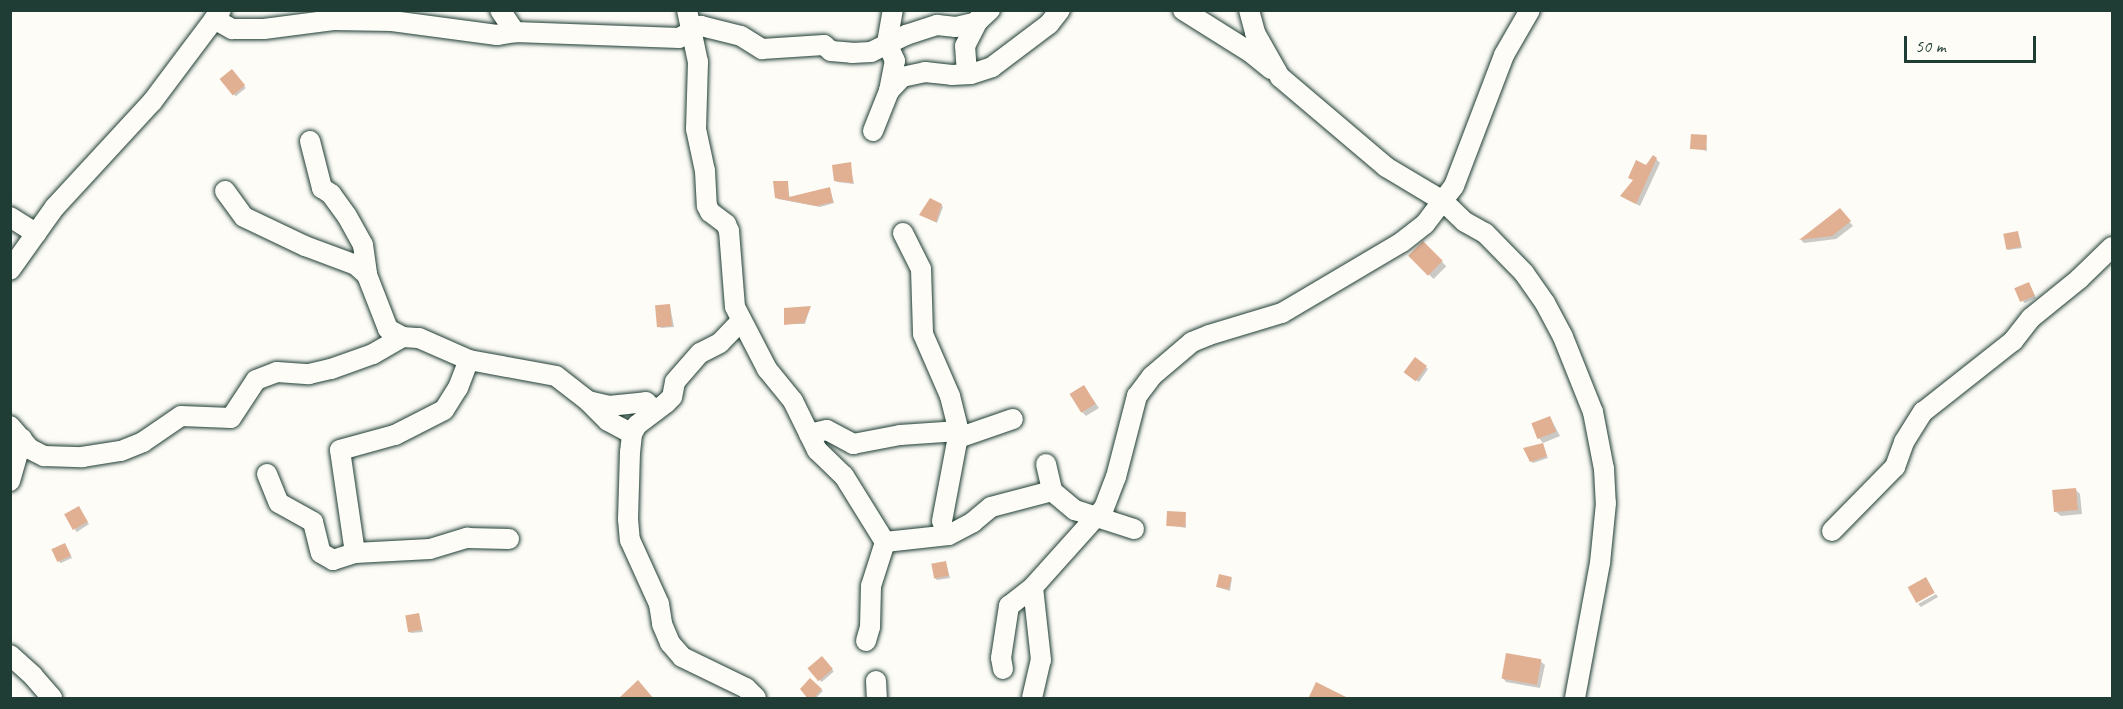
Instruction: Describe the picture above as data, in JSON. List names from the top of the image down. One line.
{"scale_bar":"50 m"}
